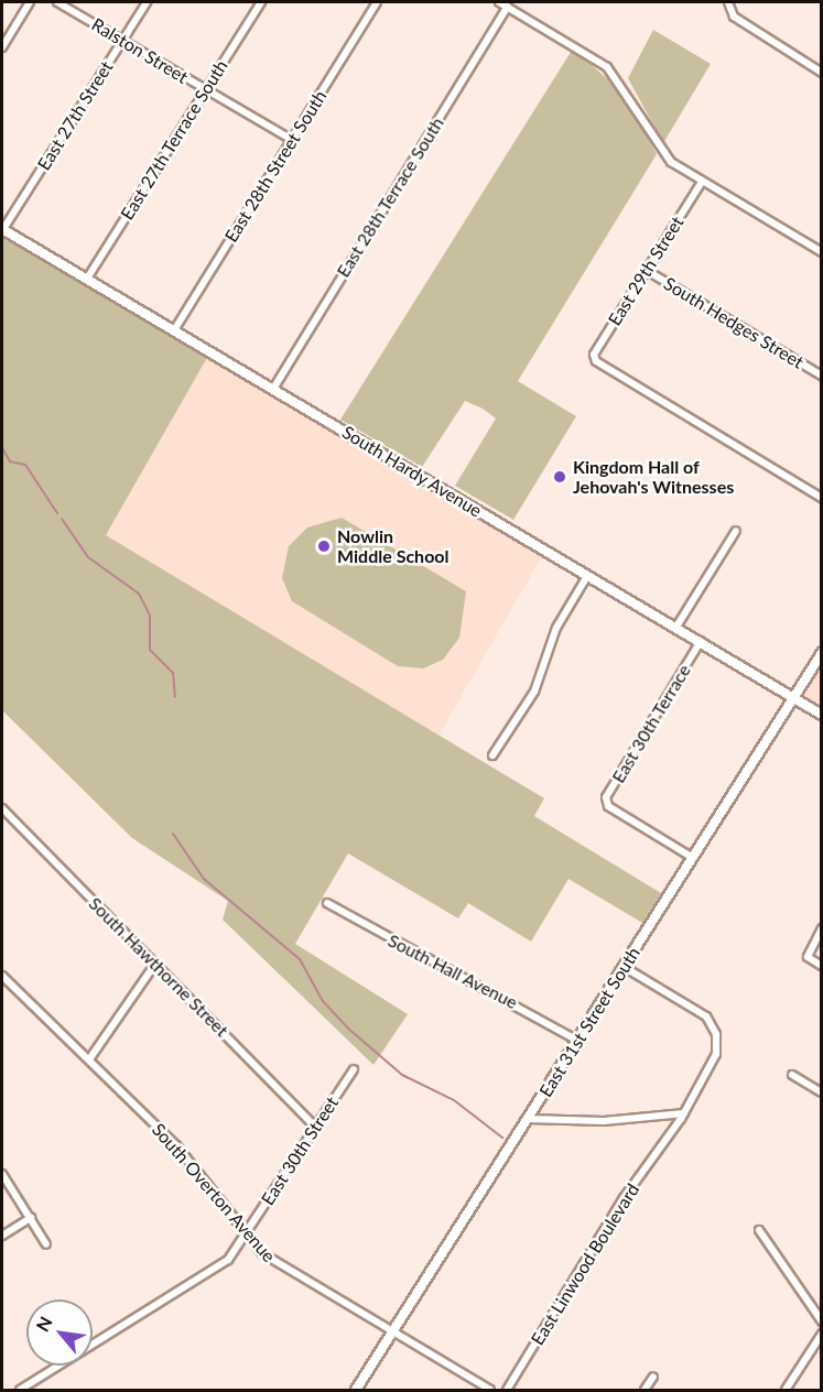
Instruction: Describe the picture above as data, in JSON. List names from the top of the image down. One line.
{"streets":{"street":["Ralston Street","East 27th Street","East 27th Terrace South","East 28th Street South","East 28th Terrace South","East 29th Street","South Hedges Street","South Hardy Avenue","East 30th Terrace","South Hawthorne Street","South Hall Avenue","East 31st Street South","East 30th Street","South Overton Avenue","East Linwood Boulevard"]},"crossings":[["Ralston Street","East 27th Street"],["Ralston Street","East 27th Terrace South"],["Ralston Street","East 28th Street South"],["East 27th Street","South Hardy Avenue"],["East 27th Terrace South","South Hardy Avenue"],["East 28th Street South","South Hardy Avenue"],["East 28th Terrace South","South Hardy Avenue"],["East 29th Street","South Hedges Street"],["South Hardy Avenue","East 30th Terrace"],["South Hardy Avenue","East 31st Street South"],["East 30th Terrace","East 31st Street South"],["South Hawthorne Street","East 30th Street"],["South Hall Avenue","East 31st Street South"],["East 31st Street South","South Overton Avenue"],["East 31st Street South","East Linwood Boulevard"],["East 30th Street","South Overton Avenue"]],"places":["Kingdom Hall of Jehovah's Witnesses","Nowlin Middle School"],"north":"top left"}
